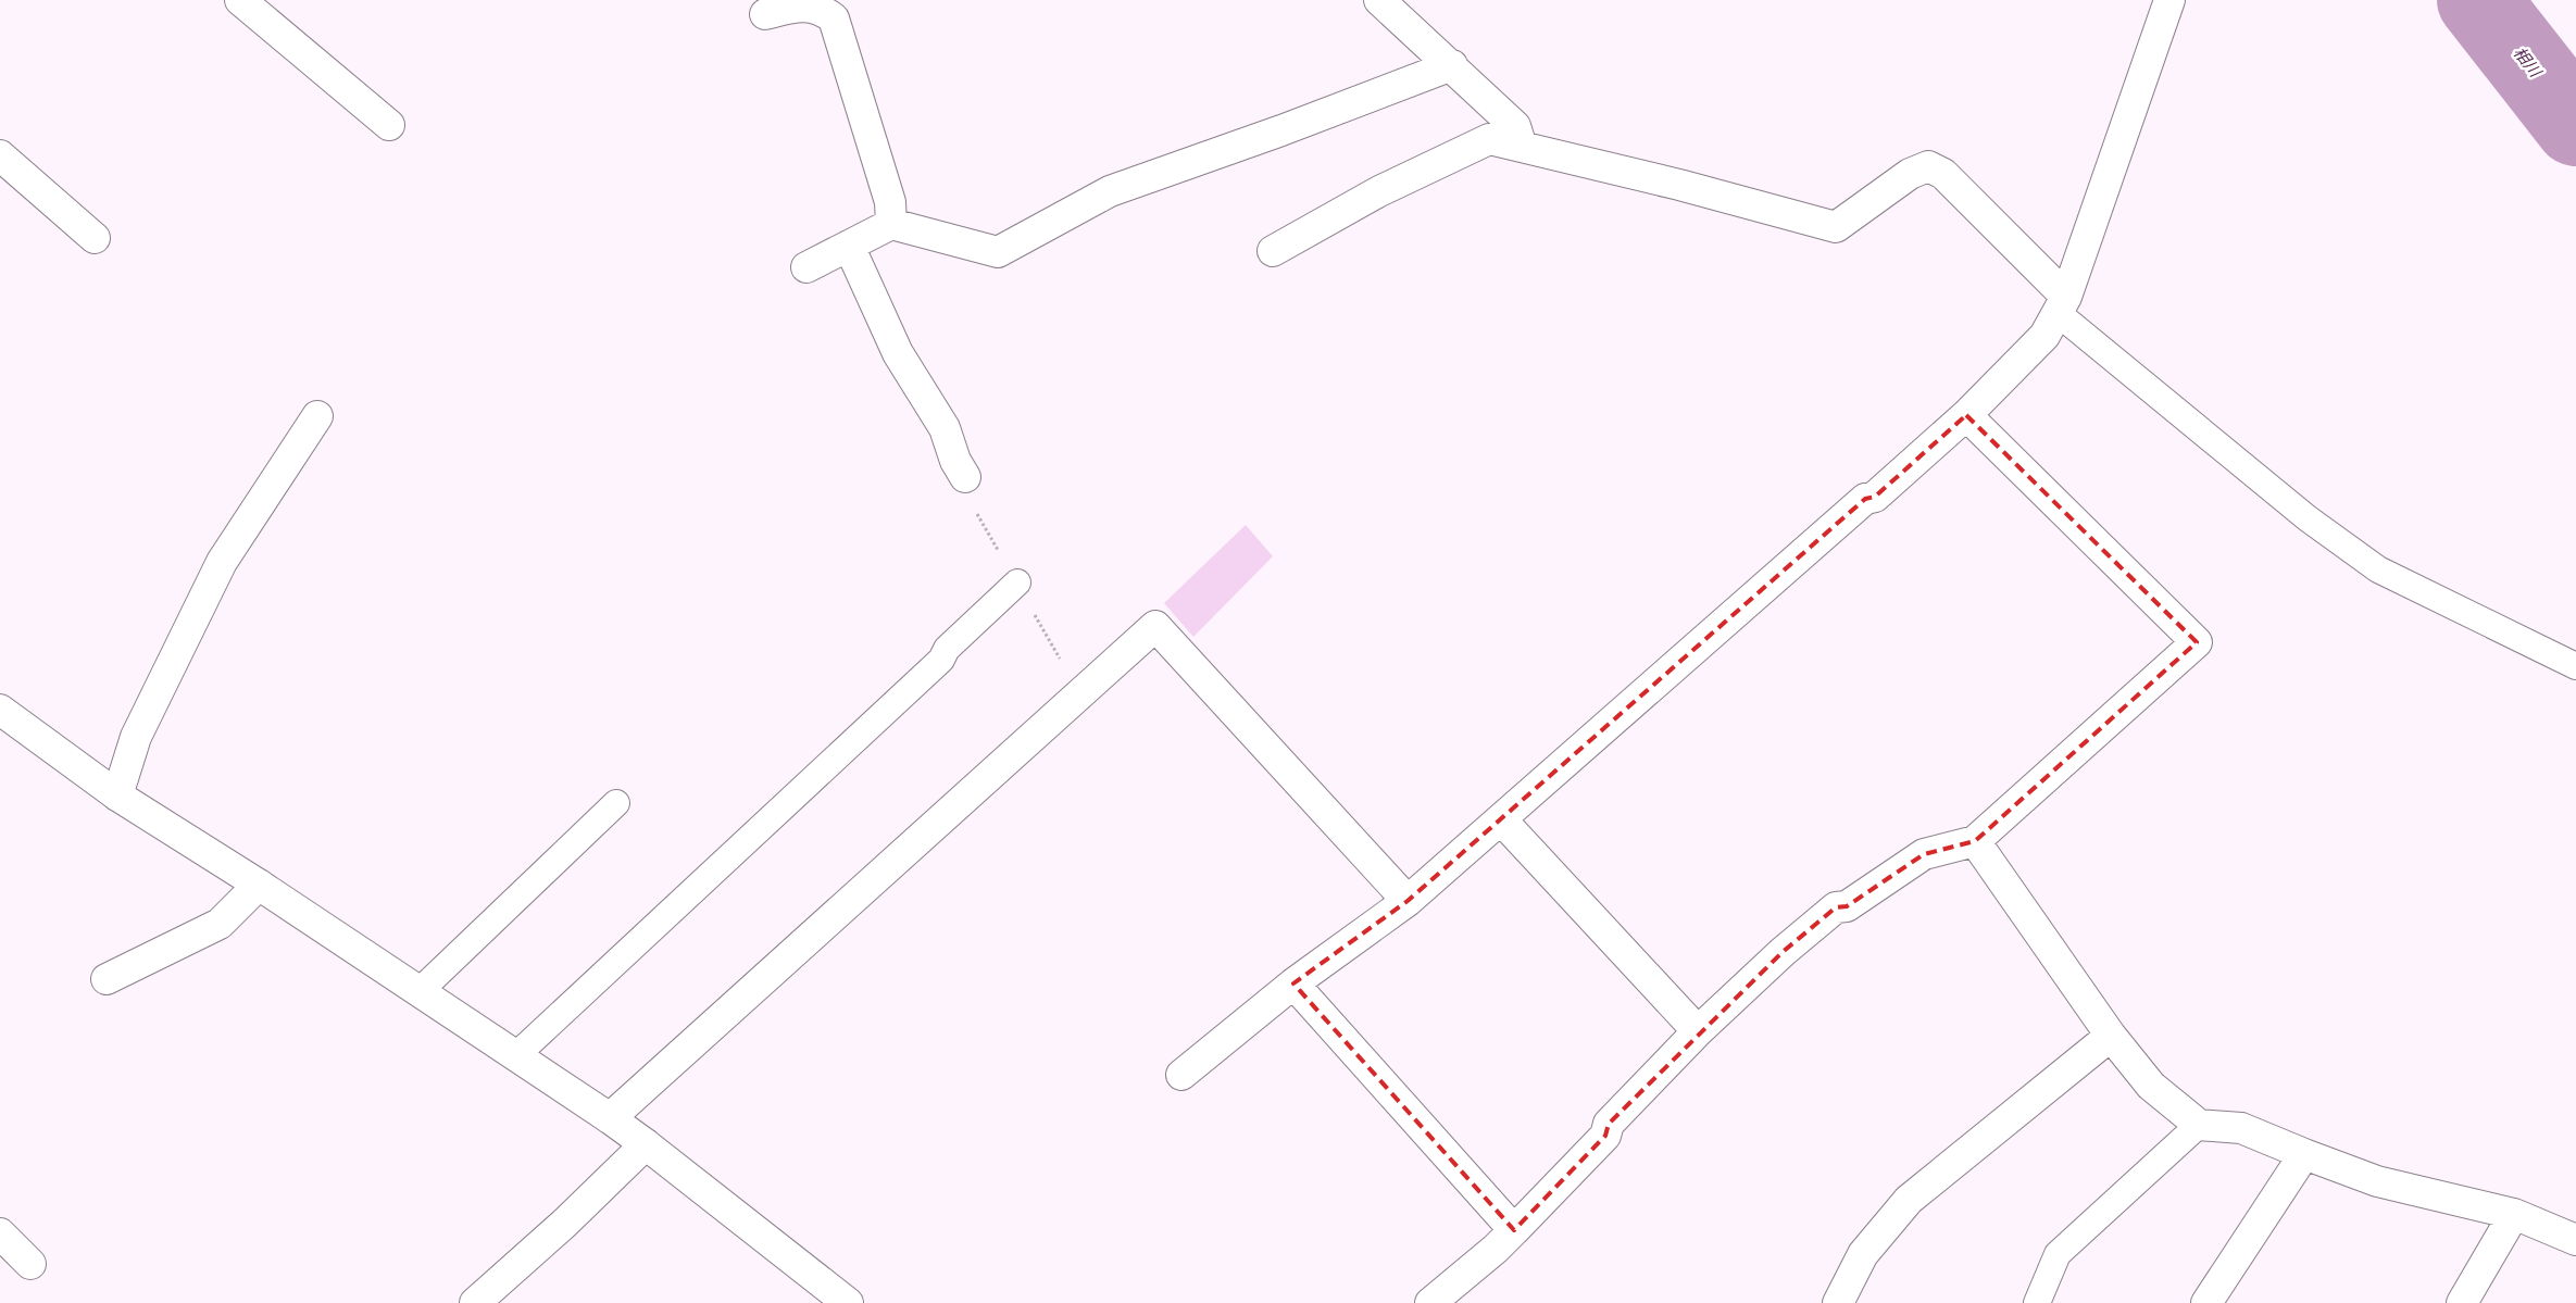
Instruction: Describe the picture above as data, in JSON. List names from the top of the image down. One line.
{"water":["相川"]}
